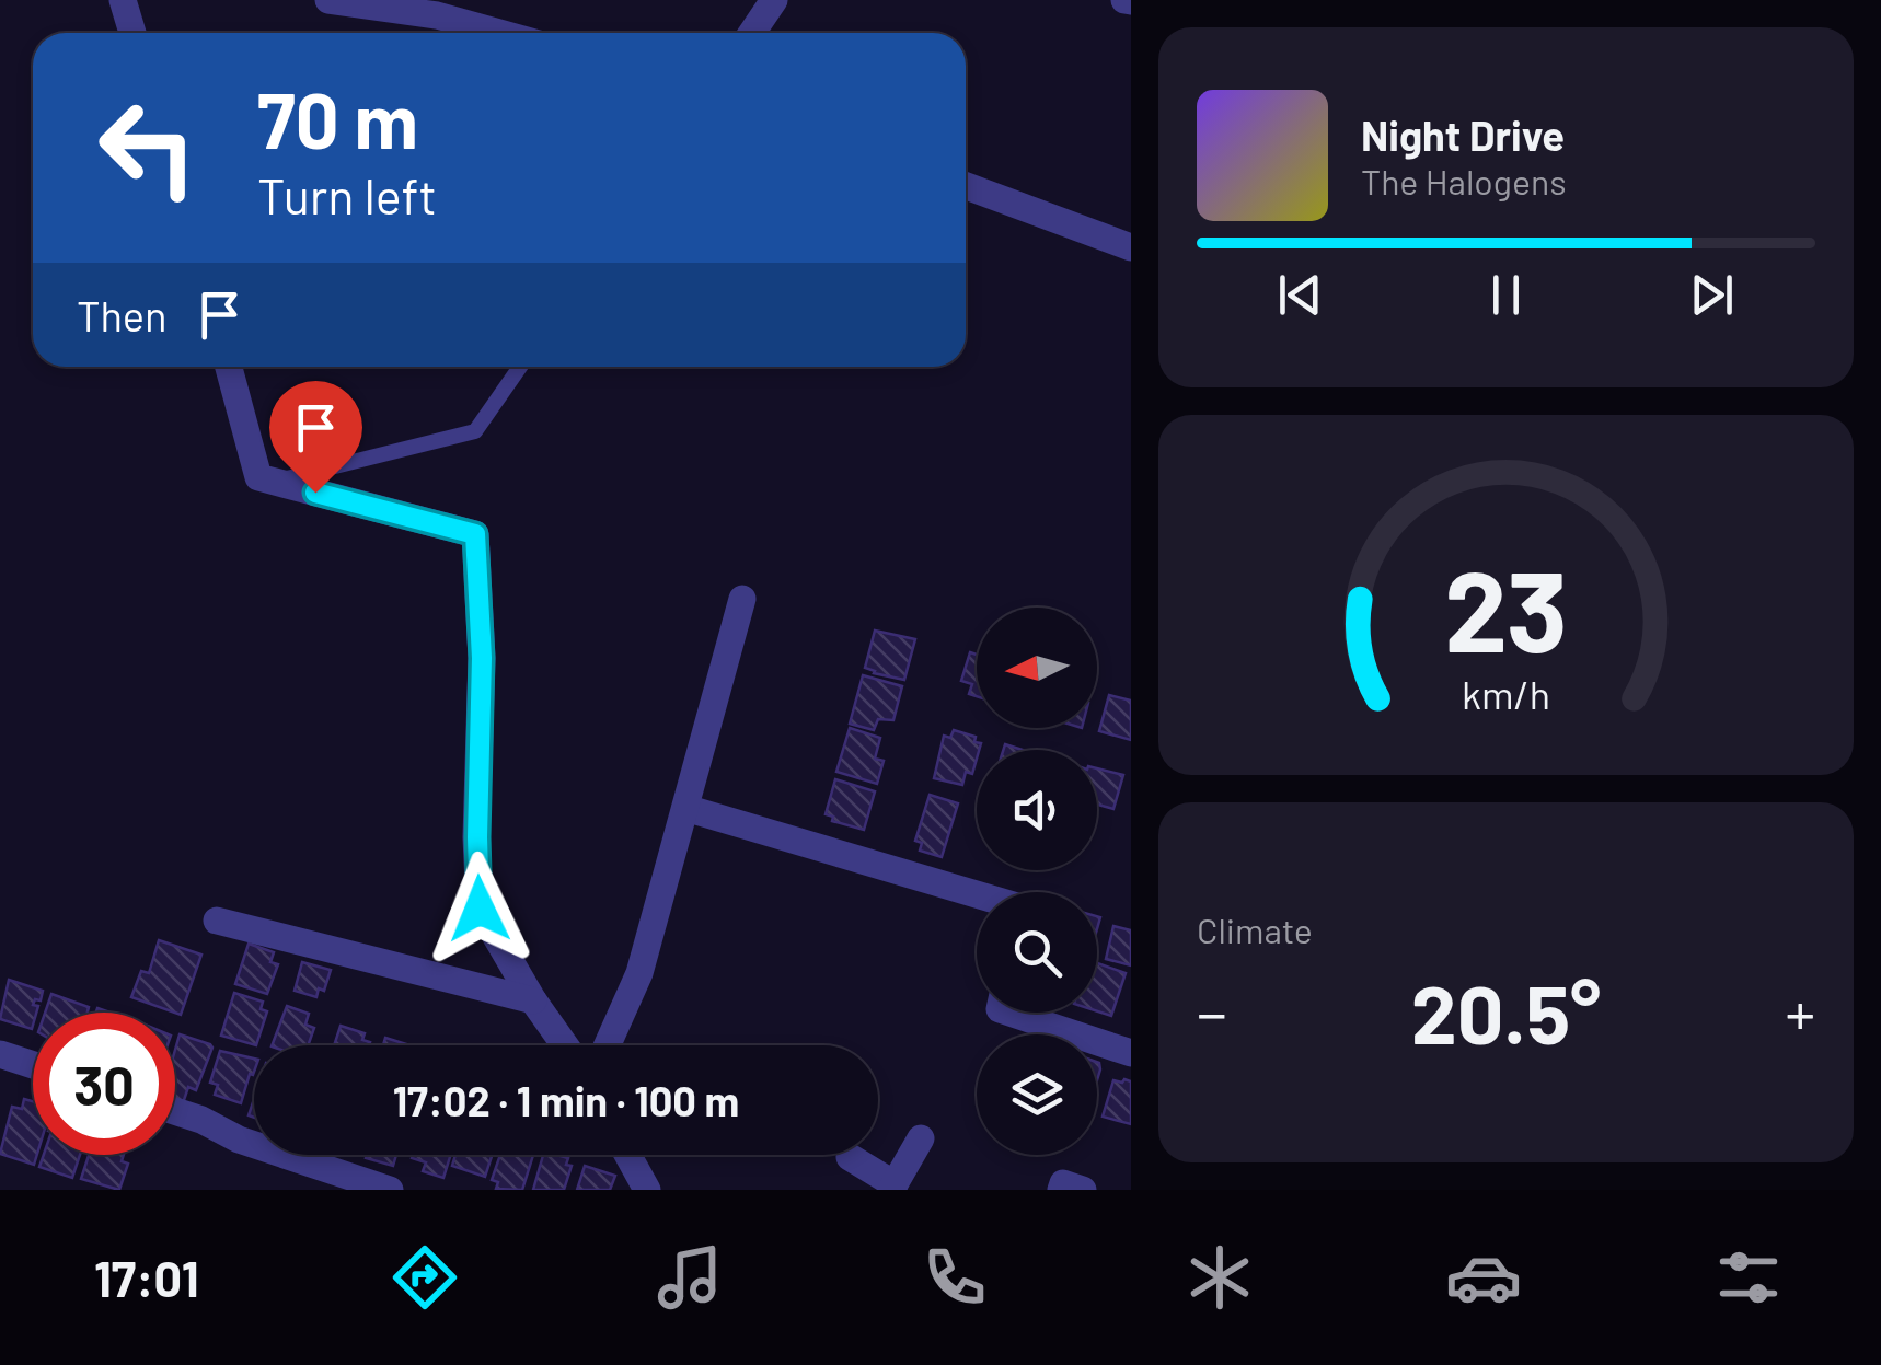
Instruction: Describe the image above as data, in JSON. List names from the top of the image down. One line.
{"north":"left","page":{"turn":["70 m","Turn left"],"song":["Night Drive","The Halogens"],"then":"Then","tile":"Climate","heat":["−","20.5°","+"],"limit":"30","trip":"17:02 · 1 min · 100 m","tabs":"17:01","gauge":["23","km/h"]}}
